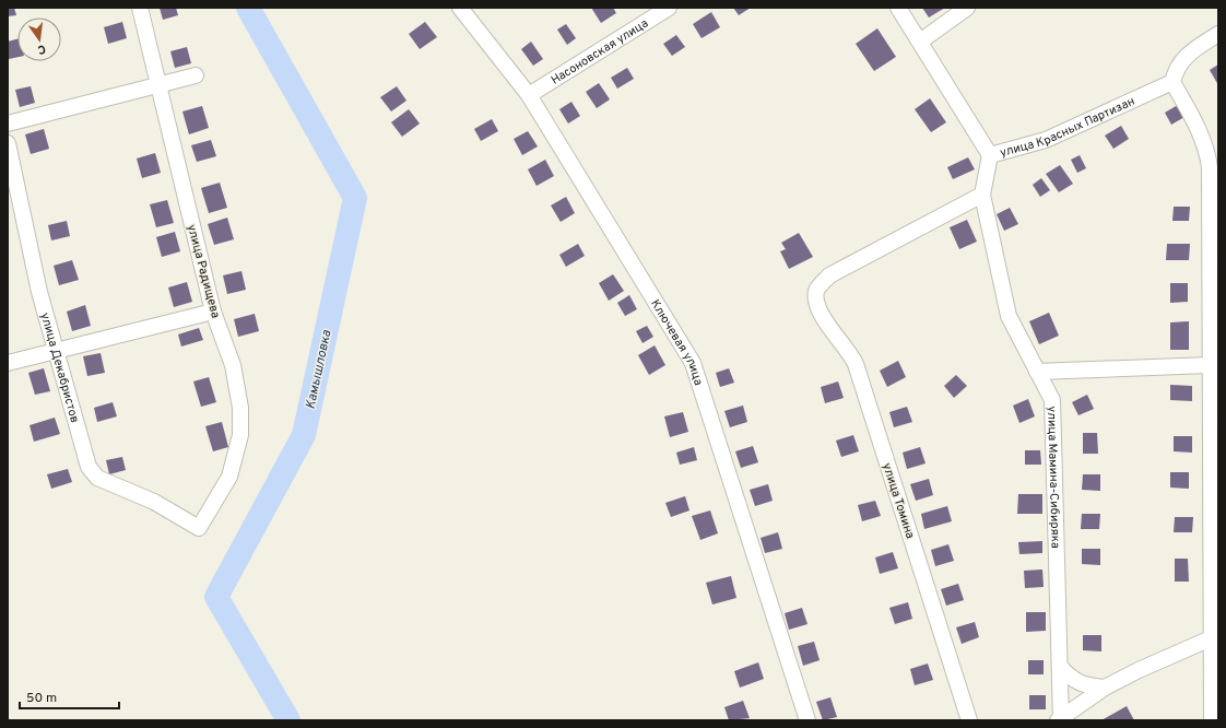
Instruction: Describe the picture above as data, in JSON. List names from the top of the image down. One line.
{"streets":{"street":["Насоновская улица","улица Красных Партизан","улица Радищева","Ключевая улица","улица Декабристов","улица Мамина-Сибиряка","улица Томина"]},"crossings":[["Насоновская улица","Ключевая улица"],["улица Красных Партизан","улица Мамина-Сибиряка"],["улица Красных Партизан","улица Томина"],["улица Радищева","улица Декабристов"],["улица Мамина-Сибиряка","улица Томина"]],"water":["Камышловка"],"scale_bar":"50 m","north":"bottom"}
